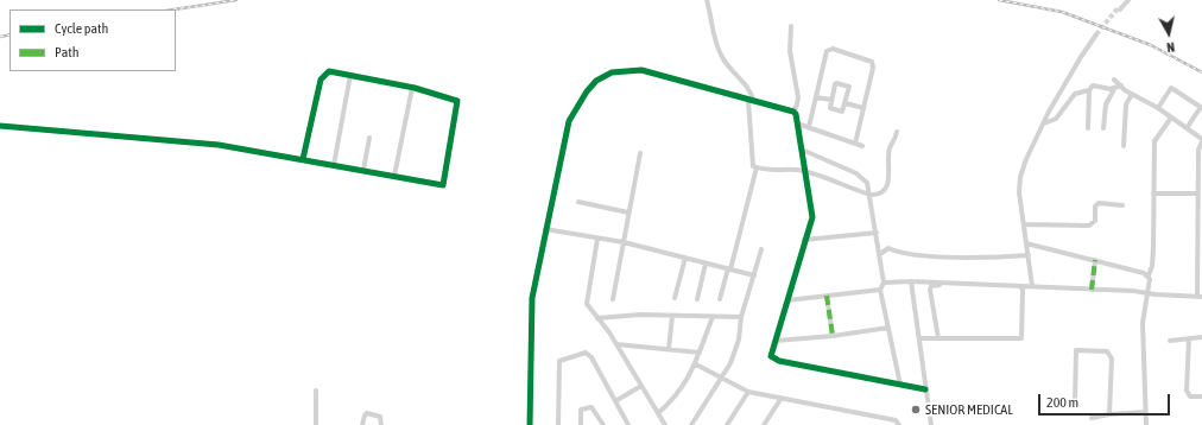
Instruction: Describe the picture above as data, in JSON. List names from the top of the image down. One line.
{"places":["SENIOR MEDICAL"],"legend":["Cycle path","Path"],"scale_bar":"200 m","north":"bottom"}
